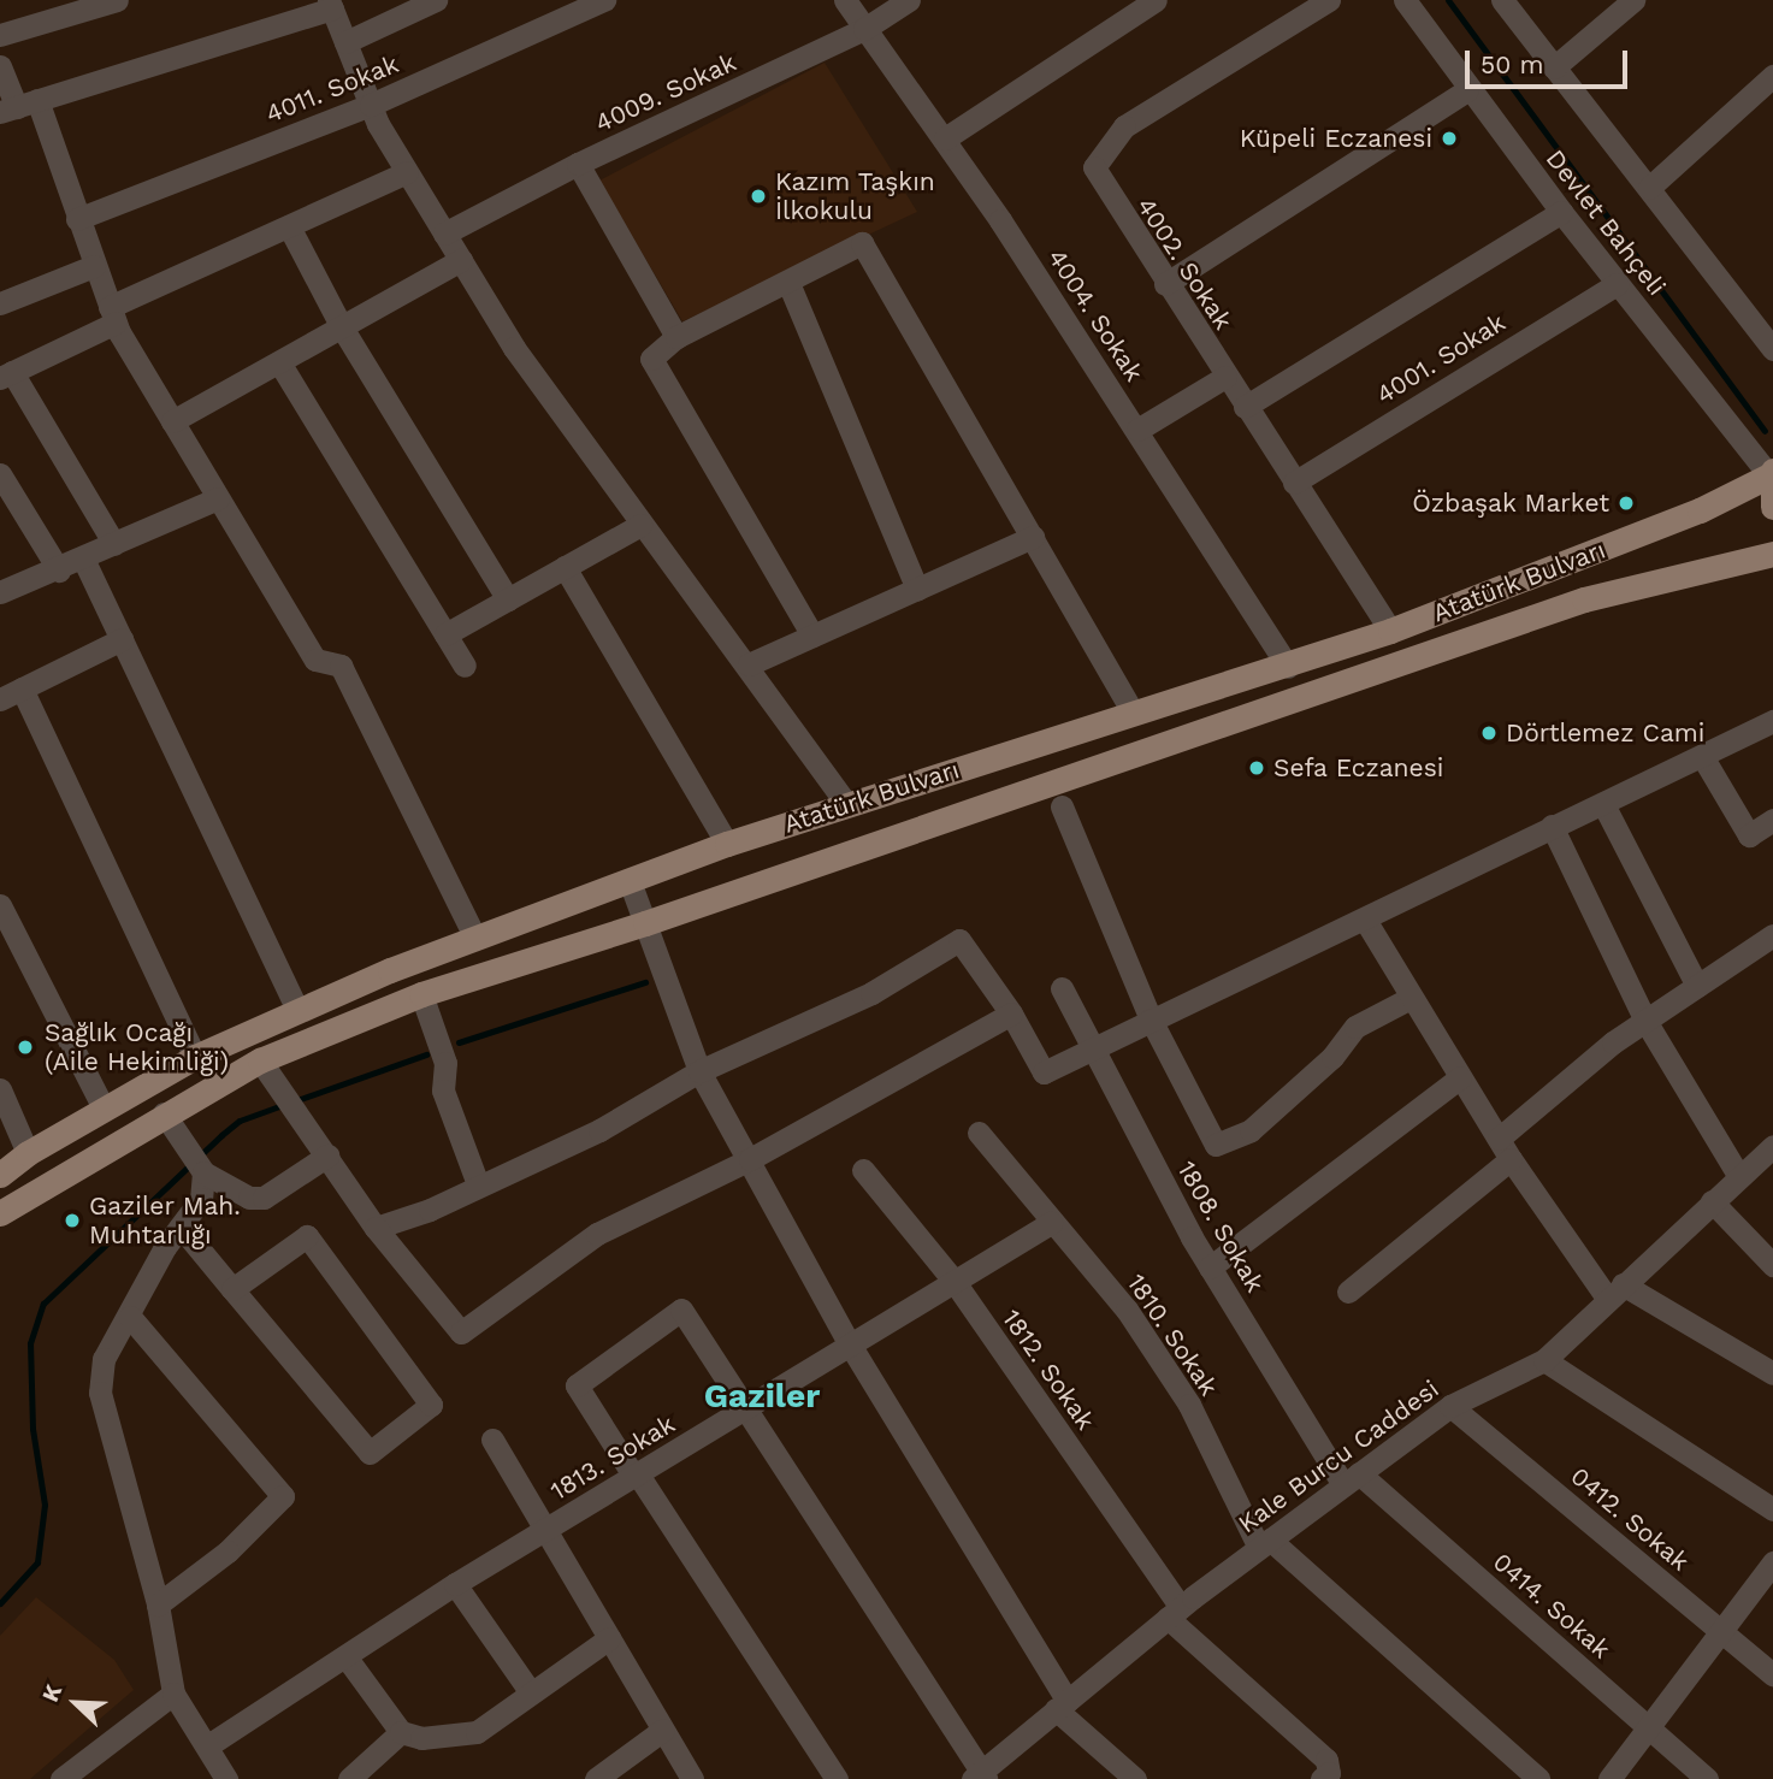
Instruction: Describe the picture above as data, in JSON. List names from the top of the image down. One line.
{"streets":{"main road":["Atatürk Bulvarı"],"street":["4011. Sokak","4009. Sokak","Devlet Bahçeli","4002. Sokak","4004. Sokak","4001. Sokak","1808. Sokak","1810. Sokak","1812. Sokak","Kale Burcu Caddesi","1813. Sokak","0412. Sokak","0414. Sokak"]},"crossings":[["4009. Sokak","4004. Sokak"],["Devlet Bahçeli","4001. Sokak"],["Devlet Bahçeli","Atatürk Bulvarı"],["4002. Sokak","4001. Sokak"],["4002. Sokak","Atatürk Bulvarı"],["4004. Sokak","Atatürk Bulvarı"],["1808. Sokak","Kale Burcu Caddesi"],["1808. Sokak","0414. Sokak"],["1810. Sokak","Kale Burcu Caddesi"],["1810. Sokak","1813. Sokak"],["1812. Sokak","Kale Burcu Caddesi"],["1812. Sokak","1813. Sokak"],["Kale Burcu Caddesi","0412. Sokak"],["Kale Burcu Caddesi","0414. Sokak"]],"districts":["Gaziler"],"places":["Küpeli Eczanesi","Kazım Taşkın İlkokulu","Özbaşak Market","Dörtlemez Cami","Sefa Eczanesi","Sağlık Ocağı (Aile Hekimliği)","Gaziler Mah. Muhtarlığı"],"scale_bar":"50 m","north":"top left"}
